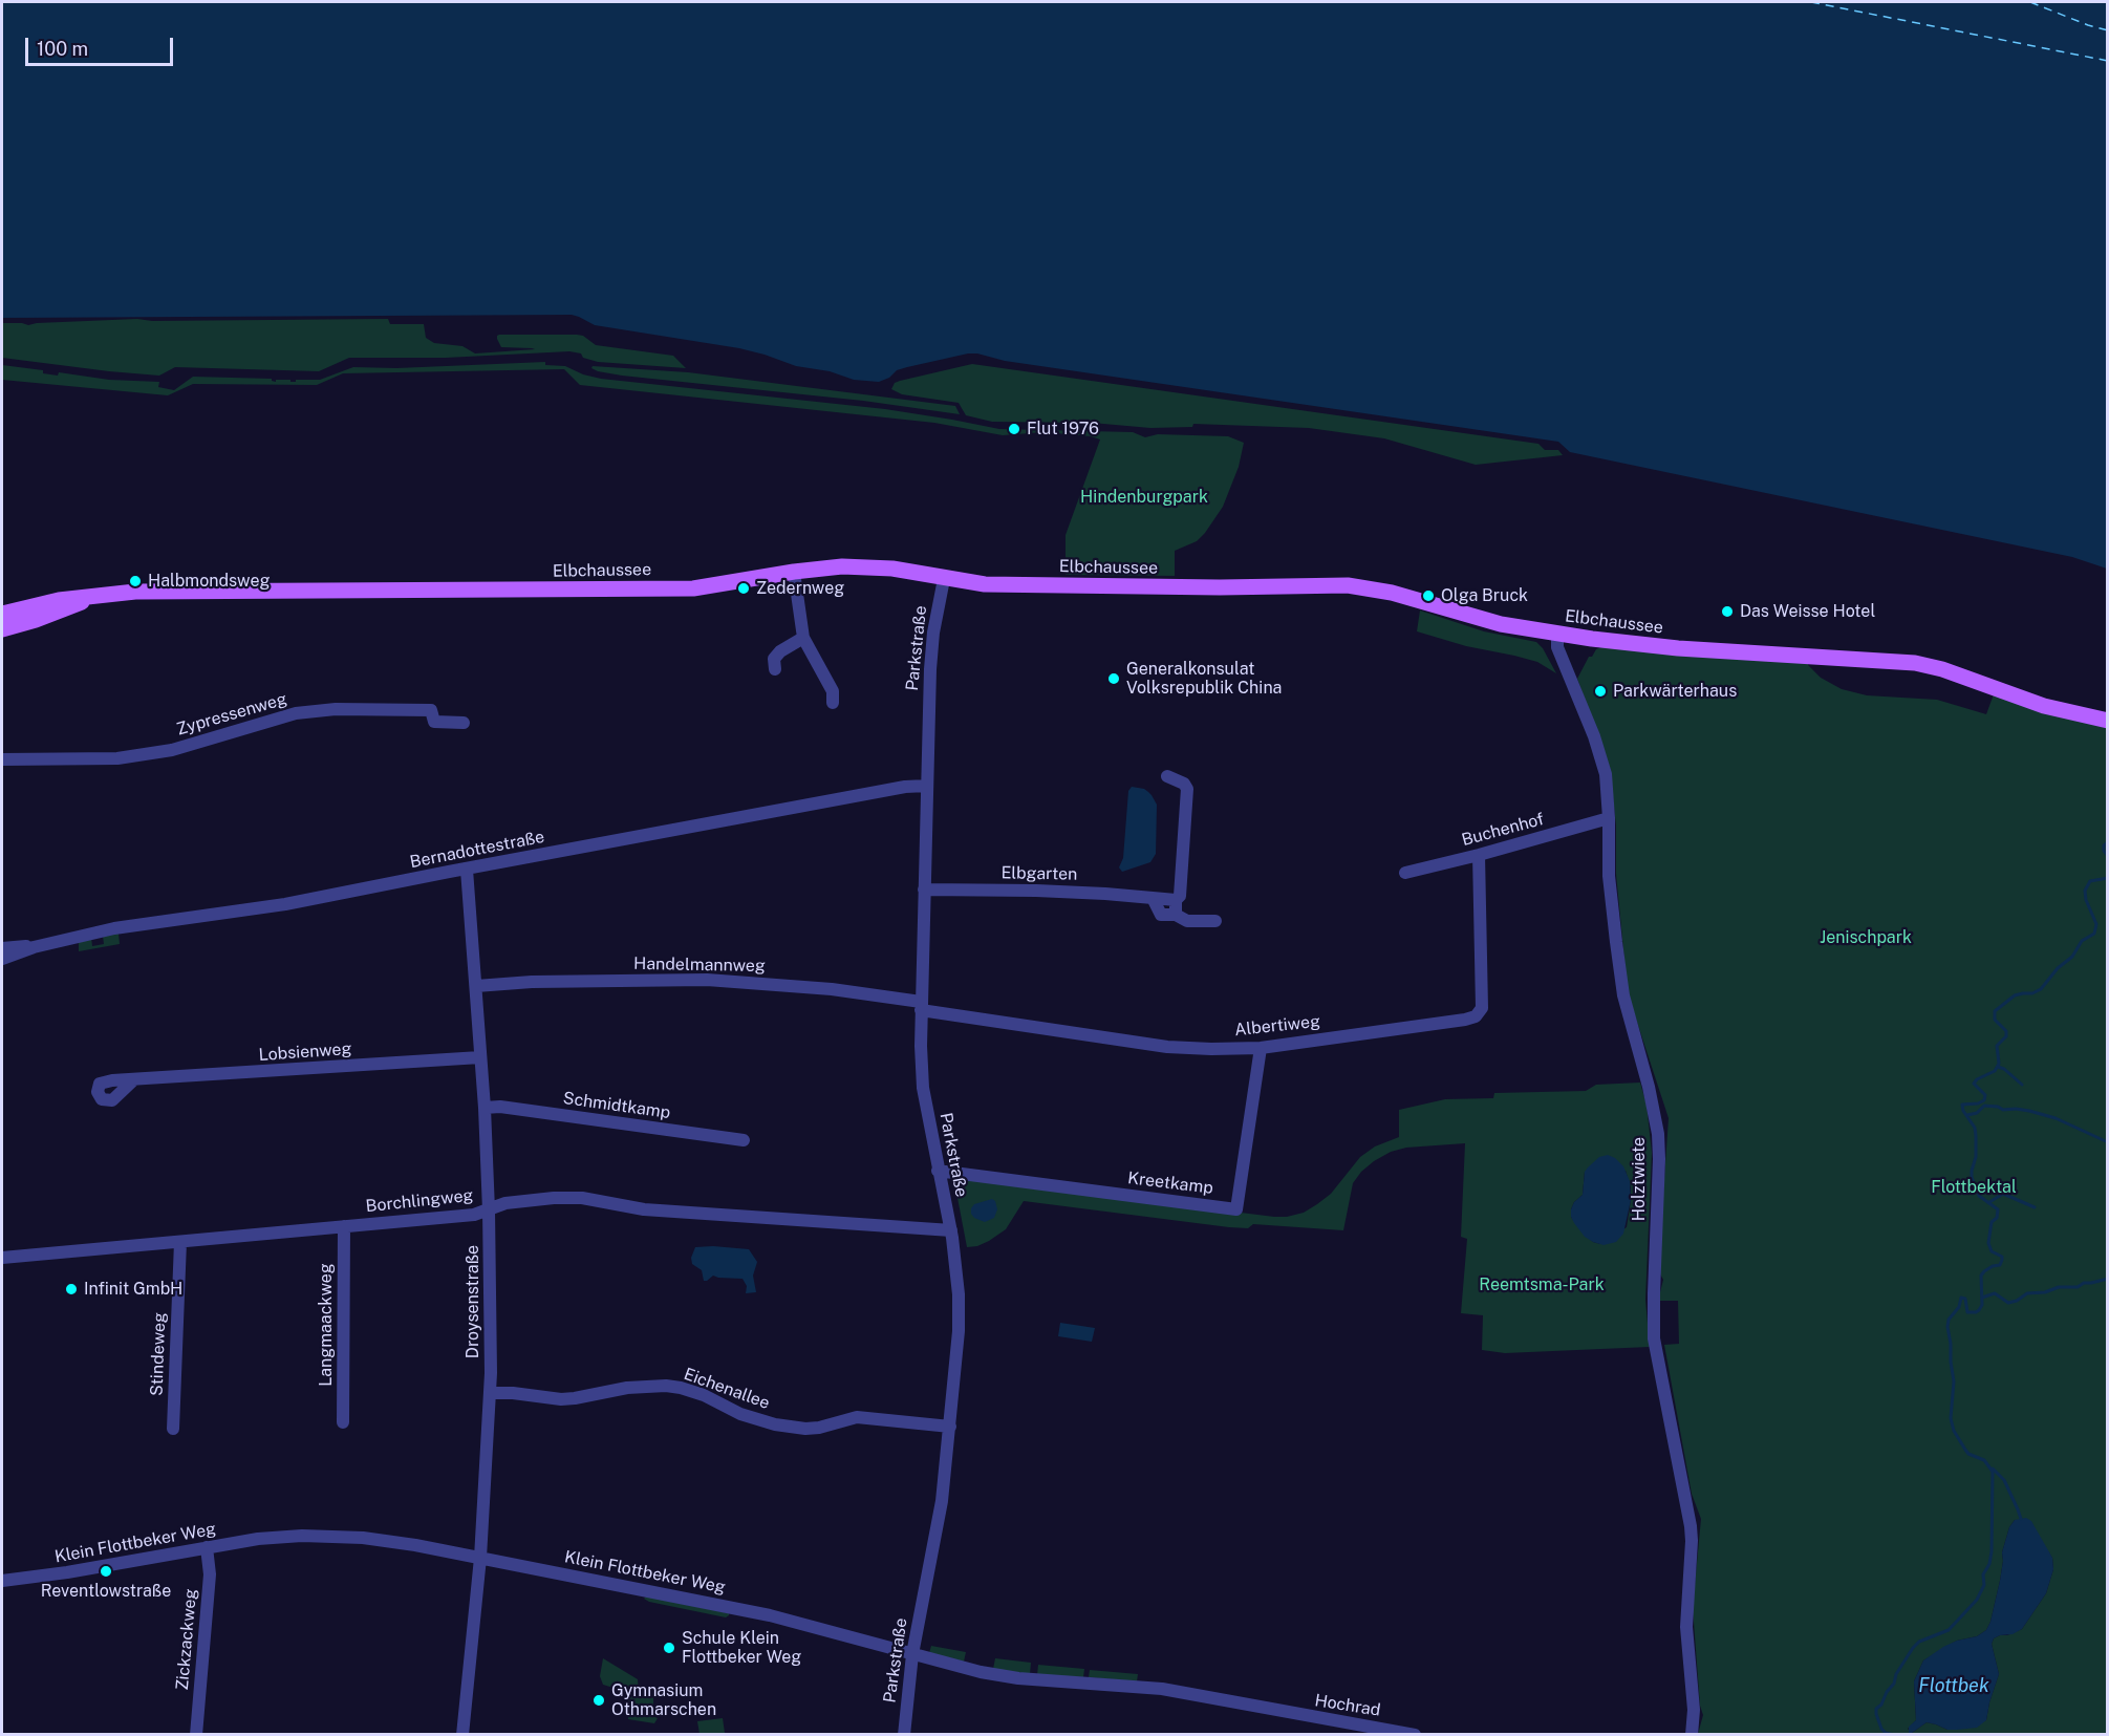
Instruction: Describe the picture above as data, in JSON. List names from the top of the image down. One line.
{"streets":{"main road":["Elbchaussee"],"street":["Parkstraße","Zypressenweg","Buchenhof","Bernadottestraße","Elbgarten","Handelmannweg","Albertiweg","Lobsienweg","Schmidtkamp","Holztwiete","Kreetkamp","Borchlingweg","Droysenstraße","Langmaackweg","Stindeweg","Eichenallee","Klein Flottbeker Weg","Zickzackweg","Hochrad"]},"crossings":[["Elbchaussee","Parkstraße"],["Elbchaussee","Holztwiete"],["Parkstraße","Bernadottestraße"],["Parkstraße","Elbgarten"],["Parkstraße","Handelmannweg"],["Parkstraße","Albertiweg"],["Parkstraße","Kreetkamp"],["Parkstraße","Borchlingweg"],["Parkstraße","Eichenallee"],["Parkstraße","Klein Flottbeker Weg"],["Buchenhof","Albertiweg"],["Buchenhof","Holztwiete"],["Bernadottestraße","Droysenstraße"],["Handelmannweg","Albertiweg"],["Handelmannweg","Droysenstraße"],["Albertiweg","Kreetkamp"],["Lobsienweg","Droysenstraße"],["Schmidtkamp","Droysenstraße"],["Borchlingweg","Droysenstraße"],["Borchlingweg","Langmaackweg"],["Borchlingweg","Stindeweg"],["Droysenstraße","Eichenallee"],["Droysenstraße","Klein Flottbeker Weg"],["Klein Flottbeker Weg","Zickzackweg"],["Klein Flottbeker Weg","Hochrad"]],"water":["Flottbek"],"parks":["Hindenburgpark","Jenischpark","Flottbektal","Reemtsma-Park"],"places":["Flut 1976","Halbmondsweg","Zedernweg","Olga Bruck","Das Weisse Hotel","Generalkonsulat Volksrepublik China","Parkwärterhaus","Infinit GmbH","Reventlowstraße","Schule Klein Flottbeker Weg","Gymnasium Othmarschen"],"scale_bar":"100 m"}
